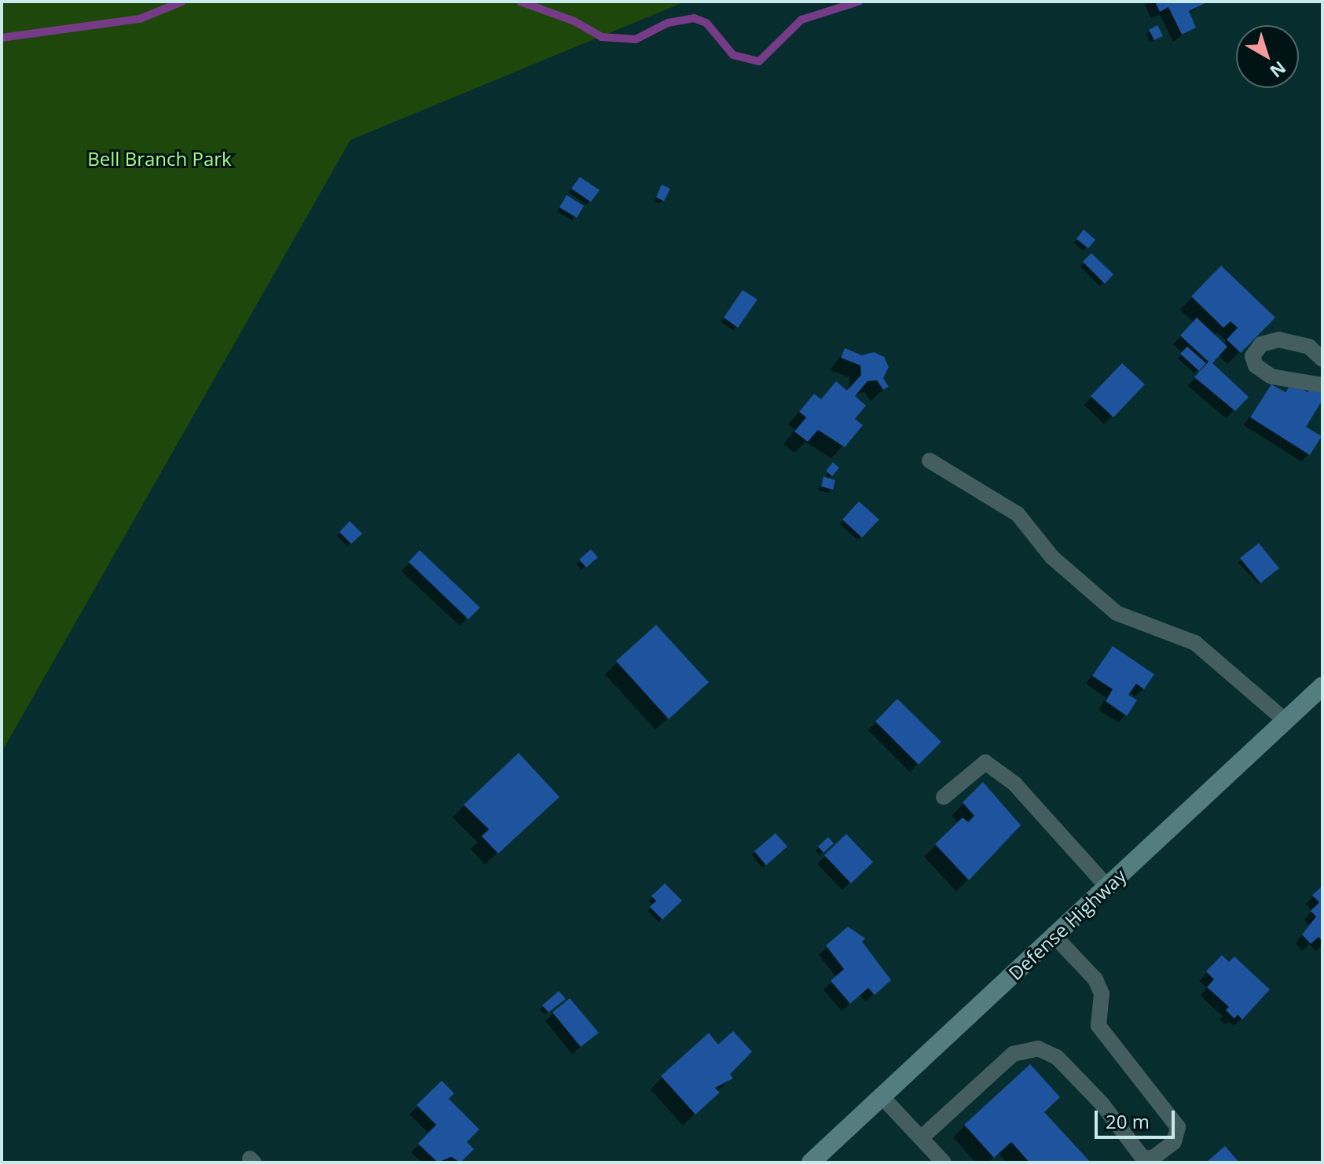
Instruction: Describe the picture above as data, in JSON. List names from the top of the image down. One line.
{"streets":{"main road":["Defense Highway"]},"parks":["Bell Branch Park"],"scale_bar":"20 m","north":"bottom right"}
